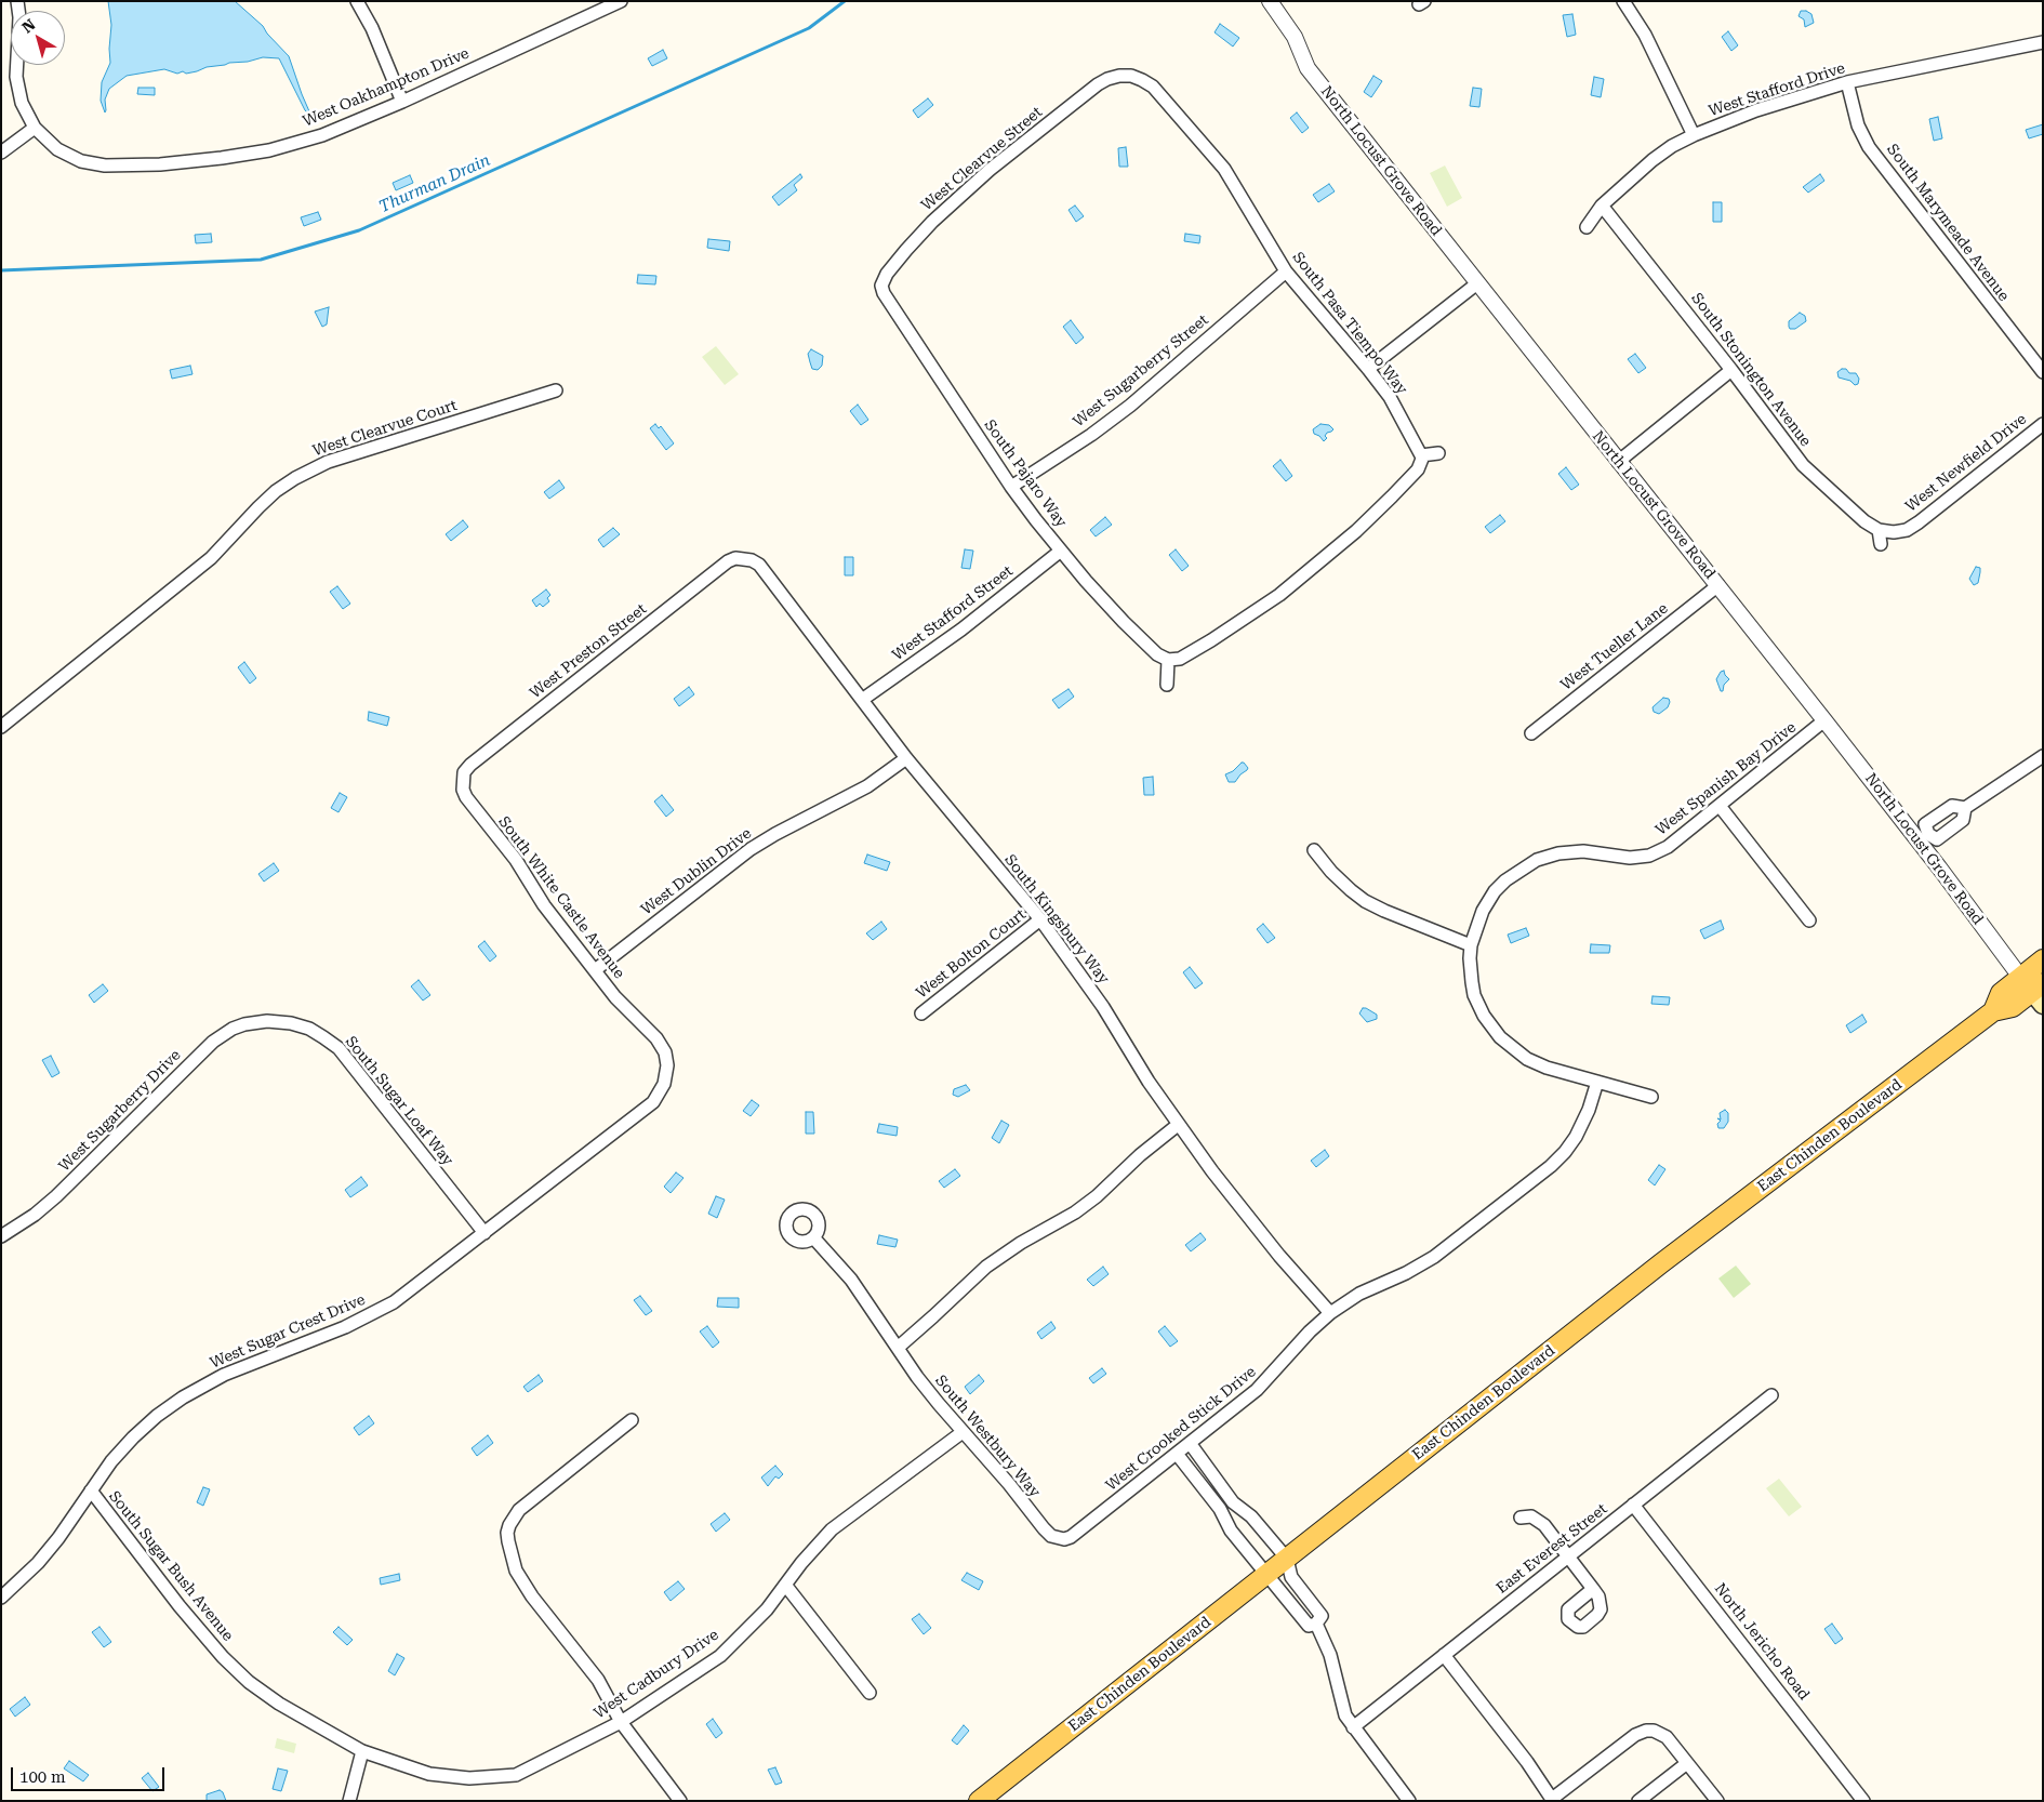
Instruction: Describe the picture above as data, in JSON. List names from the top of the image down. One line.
{"streets":{"main road":["East Chinden Boulevard"],"street":["West Oakhampton Drive","West Stafford Drive","West Clearvue Street","North Locust Grove Road","South Marymeade Avenue","South Pasa Tiempo Way","South Stonington Avenue","West Sugarberry Street","West Clearvue Court","West Newfield Drive","South Pajaro Way","West Stafford Street","West Tueller Lane","West Preston Street","West Spanish Bay Drive","West Dublin Drive","South White Castle Avenue","South Kingsbury Way","West Bolton Court","South Sugar Loaf Way","West Sugarberry Drive","West Sugar Crest Drive","West Crooked Stick Drive","South Westbury Way","East Everest Street","South Sugar Bush Avenue","North Jericho Road","West Cadbury Drive"]},"crossings":[["West Stafford Drive","South Marymeade Avenue"],["West Stafford Drive","South Stonington Avenue"],["West Clearvue Street","South Pasa Tiempo Way"],["West Clearvue Street","South Pajaro Way"],["North Locust Grove Road","West Tueller Lane"],["North Locust Grove Road","West Spanish Bay Drive"],["North Locust Grove Road","East Chinden Boulevard"],["South Pasa Tiempo Way","West Sugarberry Street"],["South Stonington Avenue","West Newfield Drive"],["West Sugarberry Street","South Pajaro Way"],["South Pajaro Way","West Stafford Street"],["West Stafford Street","South Kingsbury Way"],["West Preston Street","South White Castle Avenue"],["West Preston Street","South Kingsbury Way"],["West Spanish Bay Drive","West Crooked Stick Drive"],["West Dublin Drive","South White Castle Avenue"],["West Dublin Drive","South Kingsbury Way"],["South White Castle Avenue","West Sugar Crest Drive"],["South Kingsbury Way","West Bolton Court"],["South Kingsbury Way","West Crooked Stick Drive"],["South Sugar Loaf Way","West Sugarberry Drive"],["South Sugar Loaf Way","West Sugar Crest Drive"],["West Sugar Crest Drive","South Sugar Bush Avenue"],["West Crooked Stick Drive","South Westbury Way"],["South Westbury Way","West Cadbury Drive"],["East Everest Street","North Jericho Road"],["South Sugar Bush Avenue","West Cadbury Drive"]],"water":["Thurman Drain"],"scale_bar":"100 m","north":"top left"}
